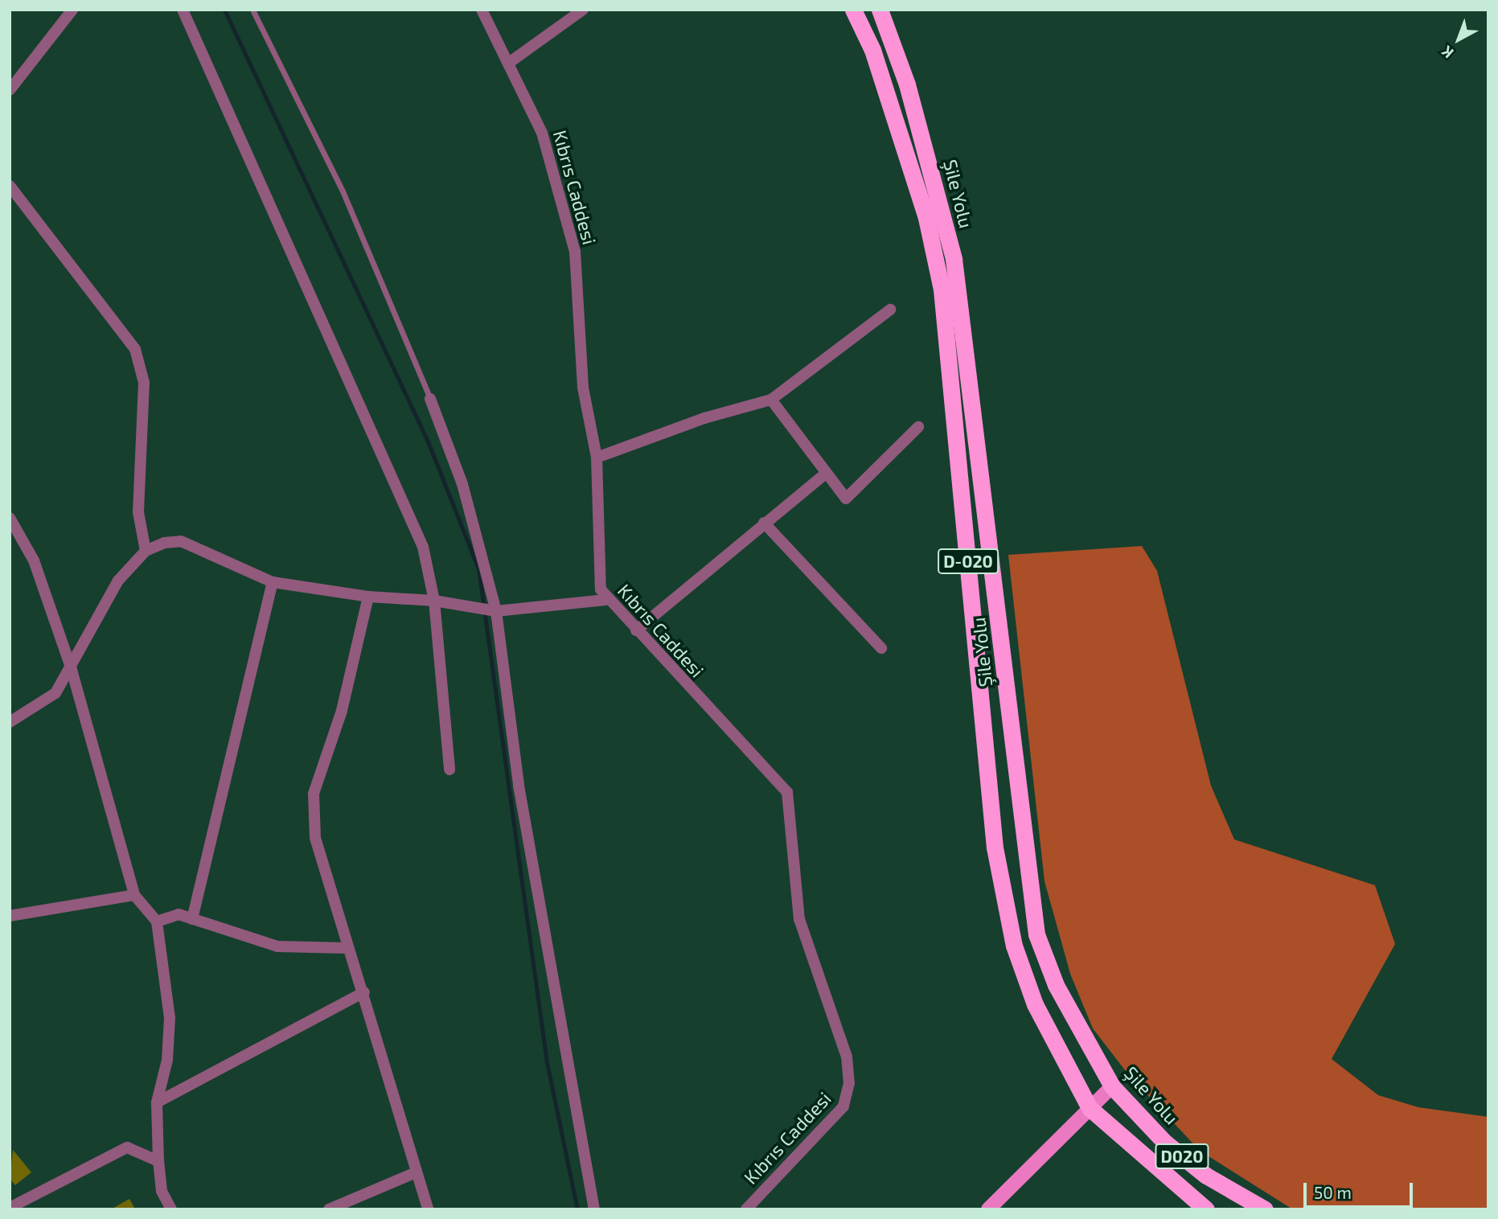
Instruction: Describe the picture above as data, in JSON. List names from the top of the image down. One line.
{"streets":{"highway":["Şile Yolu","D-020","D020"],"street":["Kıbrıs Caddesi"]},"scale_bar":"50 m","north":"bottom left"}
